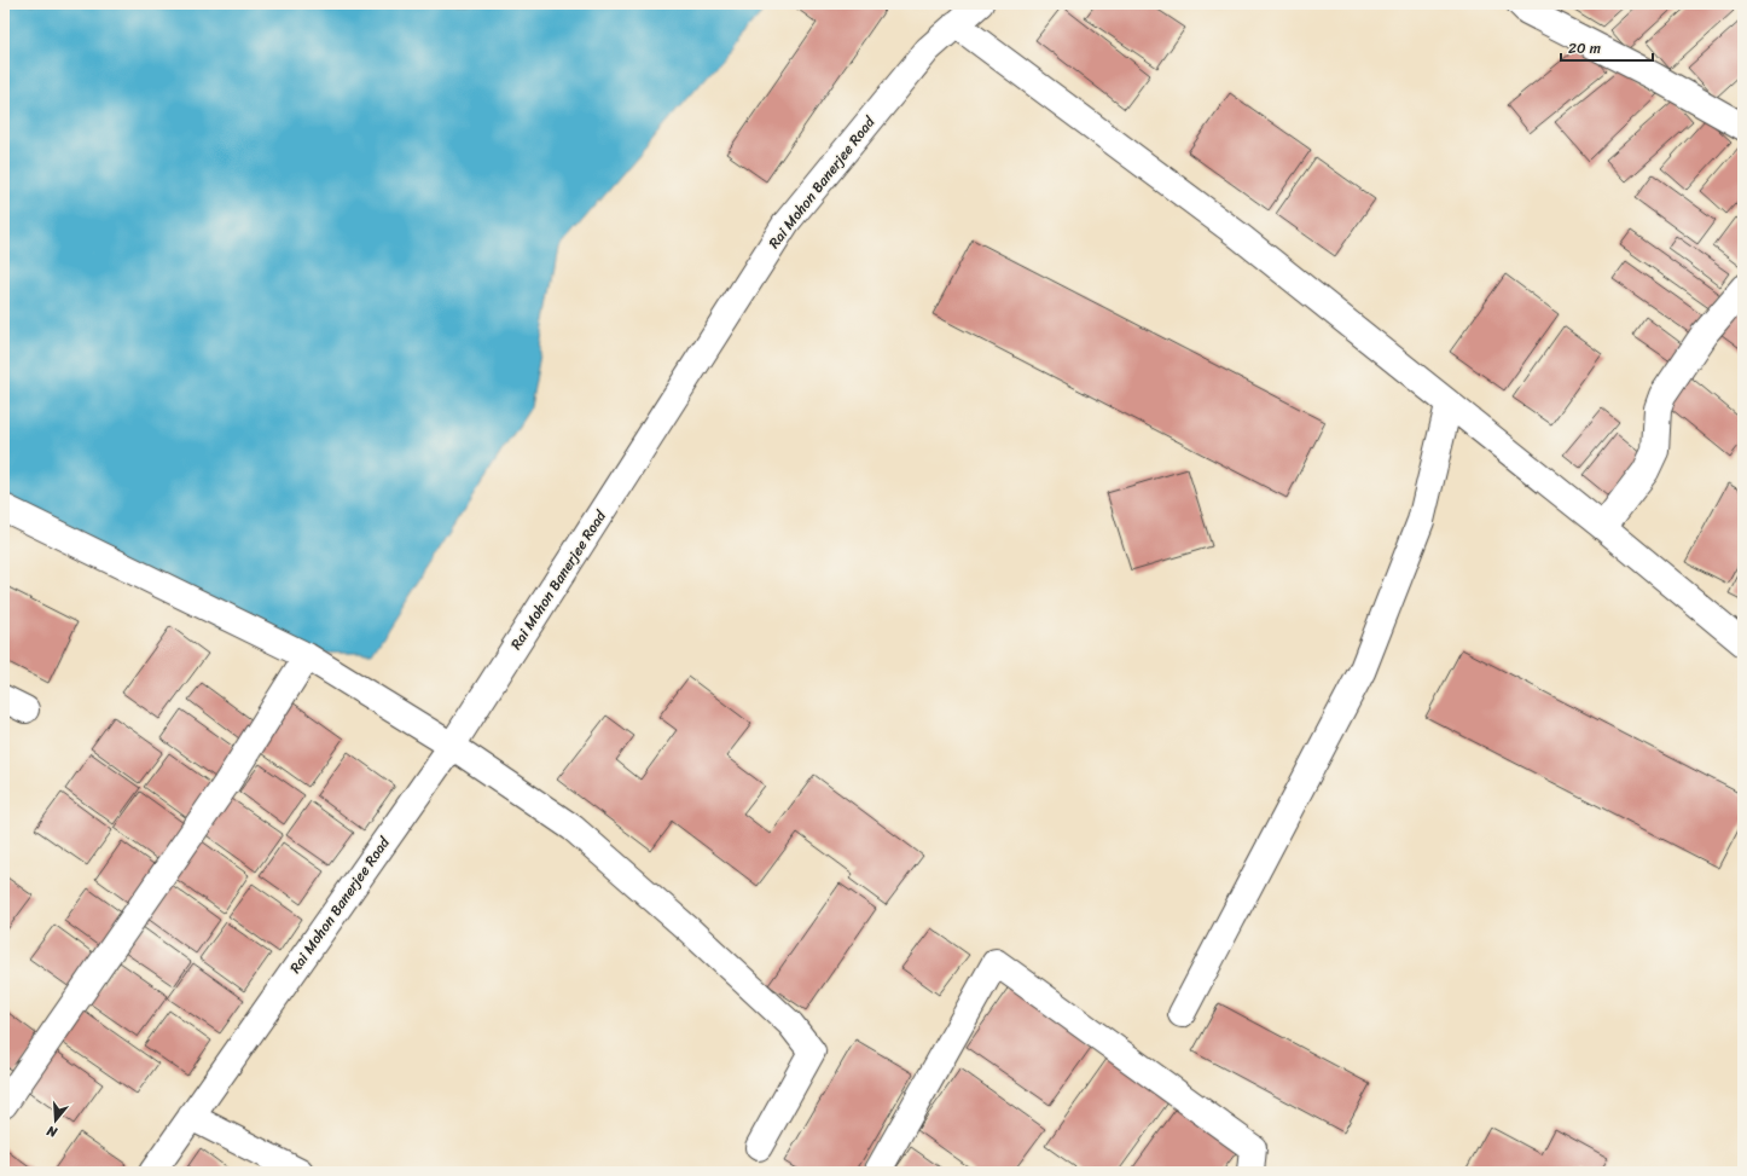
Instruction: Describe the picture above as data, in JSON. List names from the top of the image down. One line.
{"streets":{"street":["Rai Mohon Banerjee Road"]},"scale_bar":"20 m","north":"bottom"}
